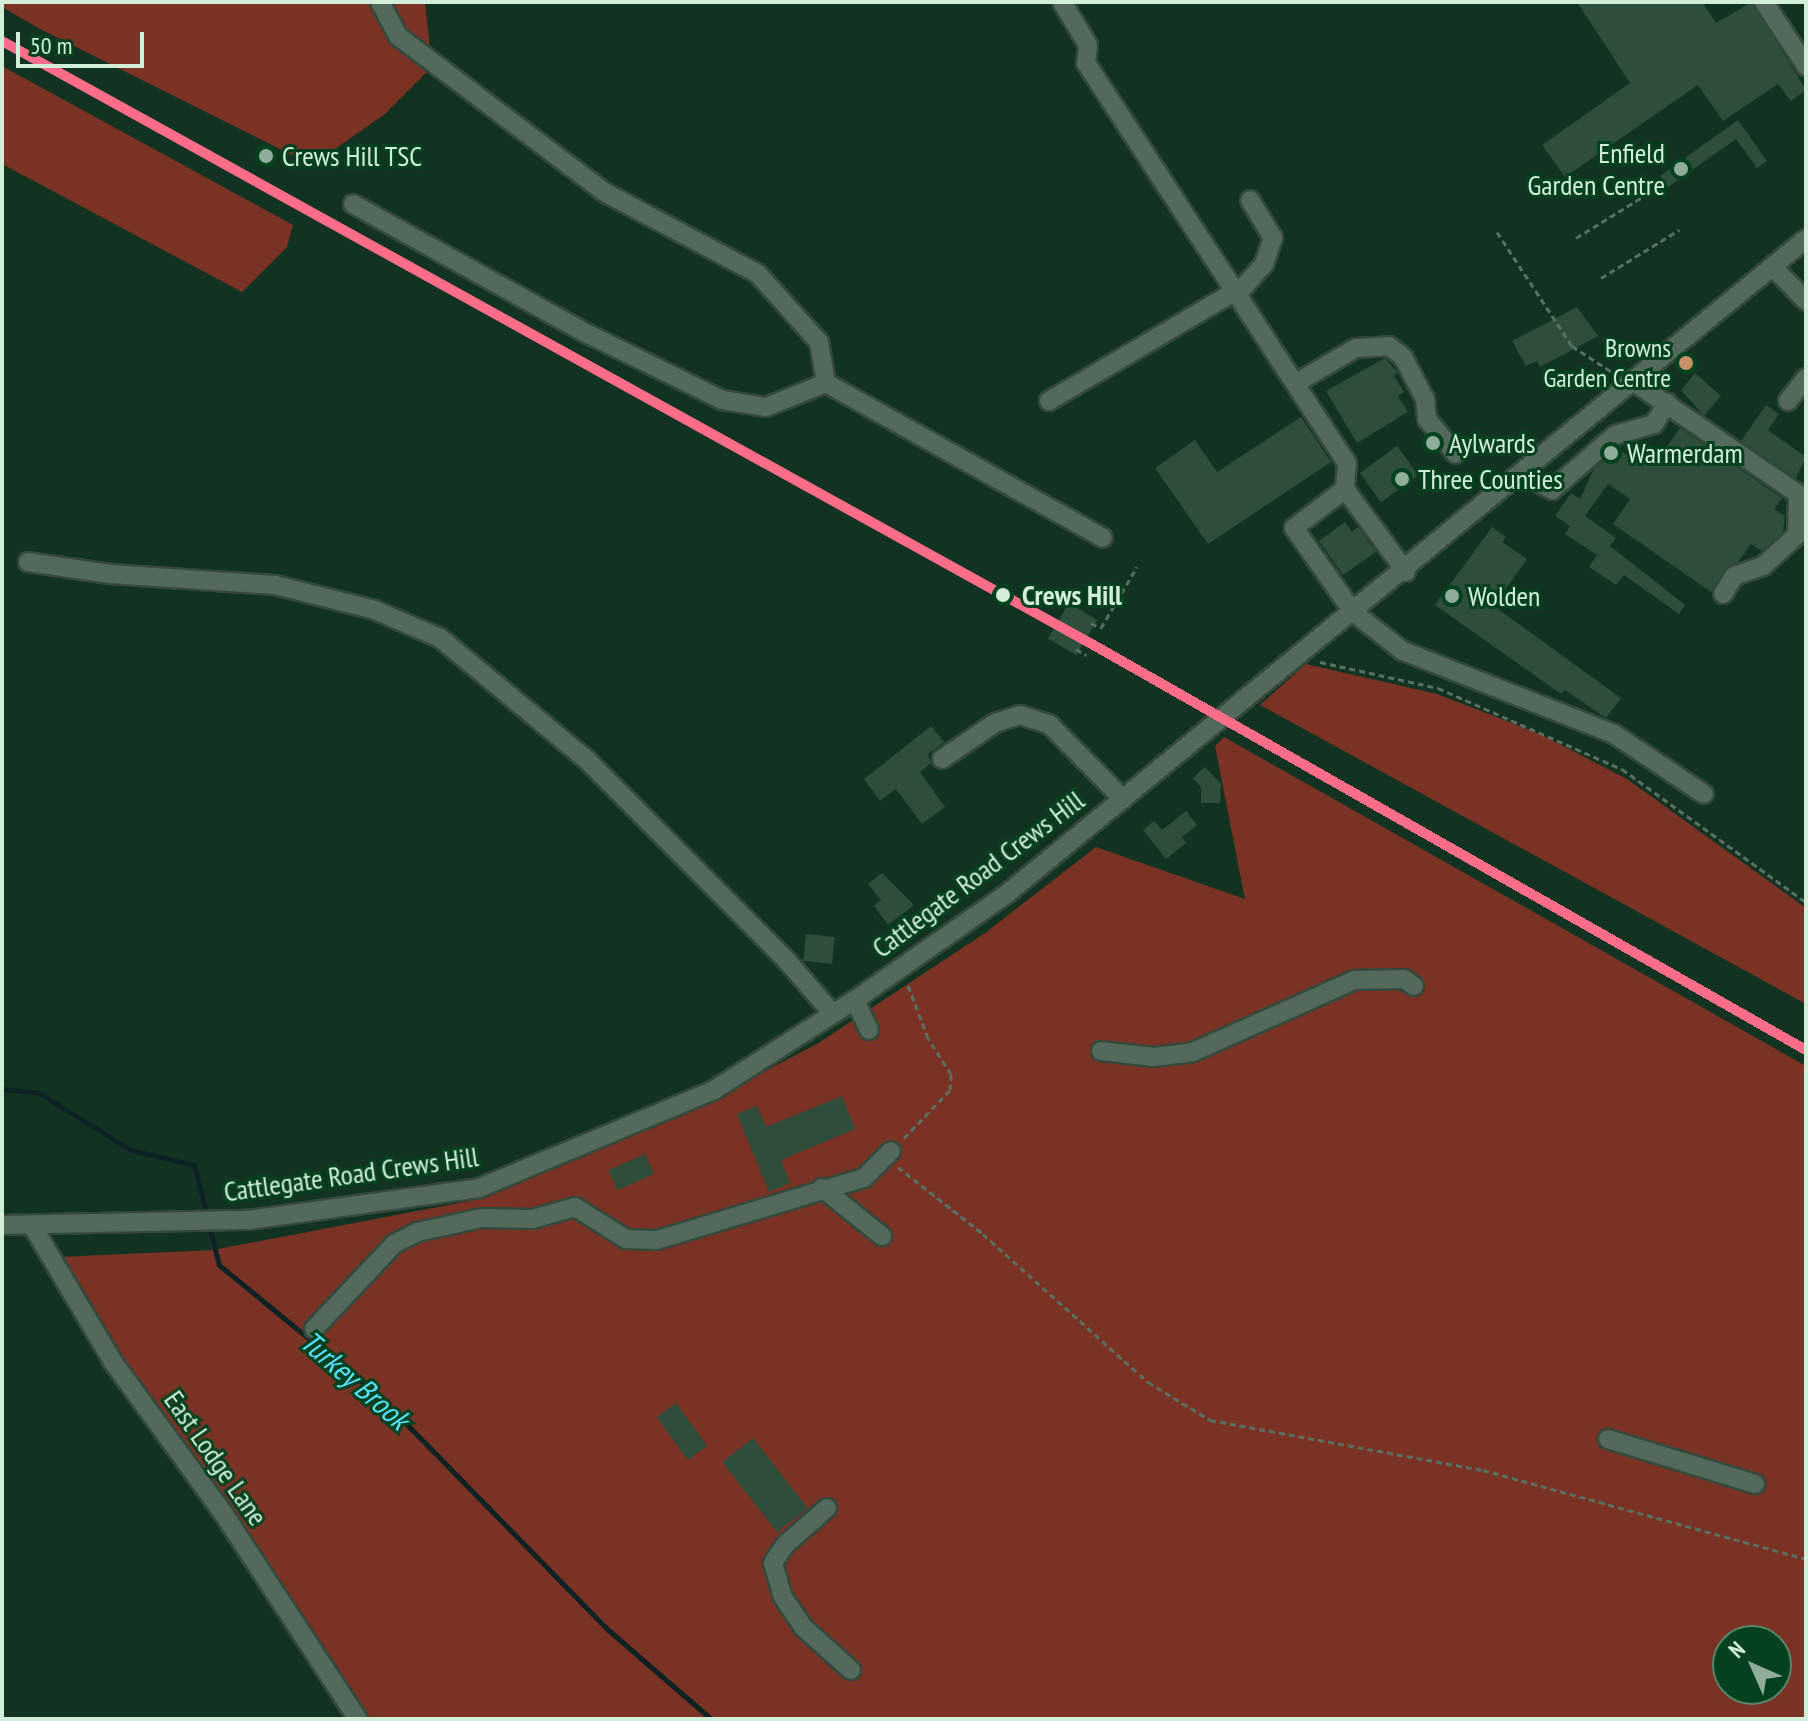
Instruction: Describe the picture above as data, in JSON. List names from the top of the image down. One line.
{"streets":{"street":["Cattlegate Road Crews Hill","East Lodge Lane"]},"crossings":[["Cattlegate Road Crews Hill","East Lodge Lane"]],"water":["Turkey Brook"],"places":["Crews Hill TSC","Enfield Garden Centre","Browns Garden Centre","Aylwards","Warmerdam","Three Counties","Crews Hill","Wolden"],"scale_bar":"50 m","north":"top left"}
